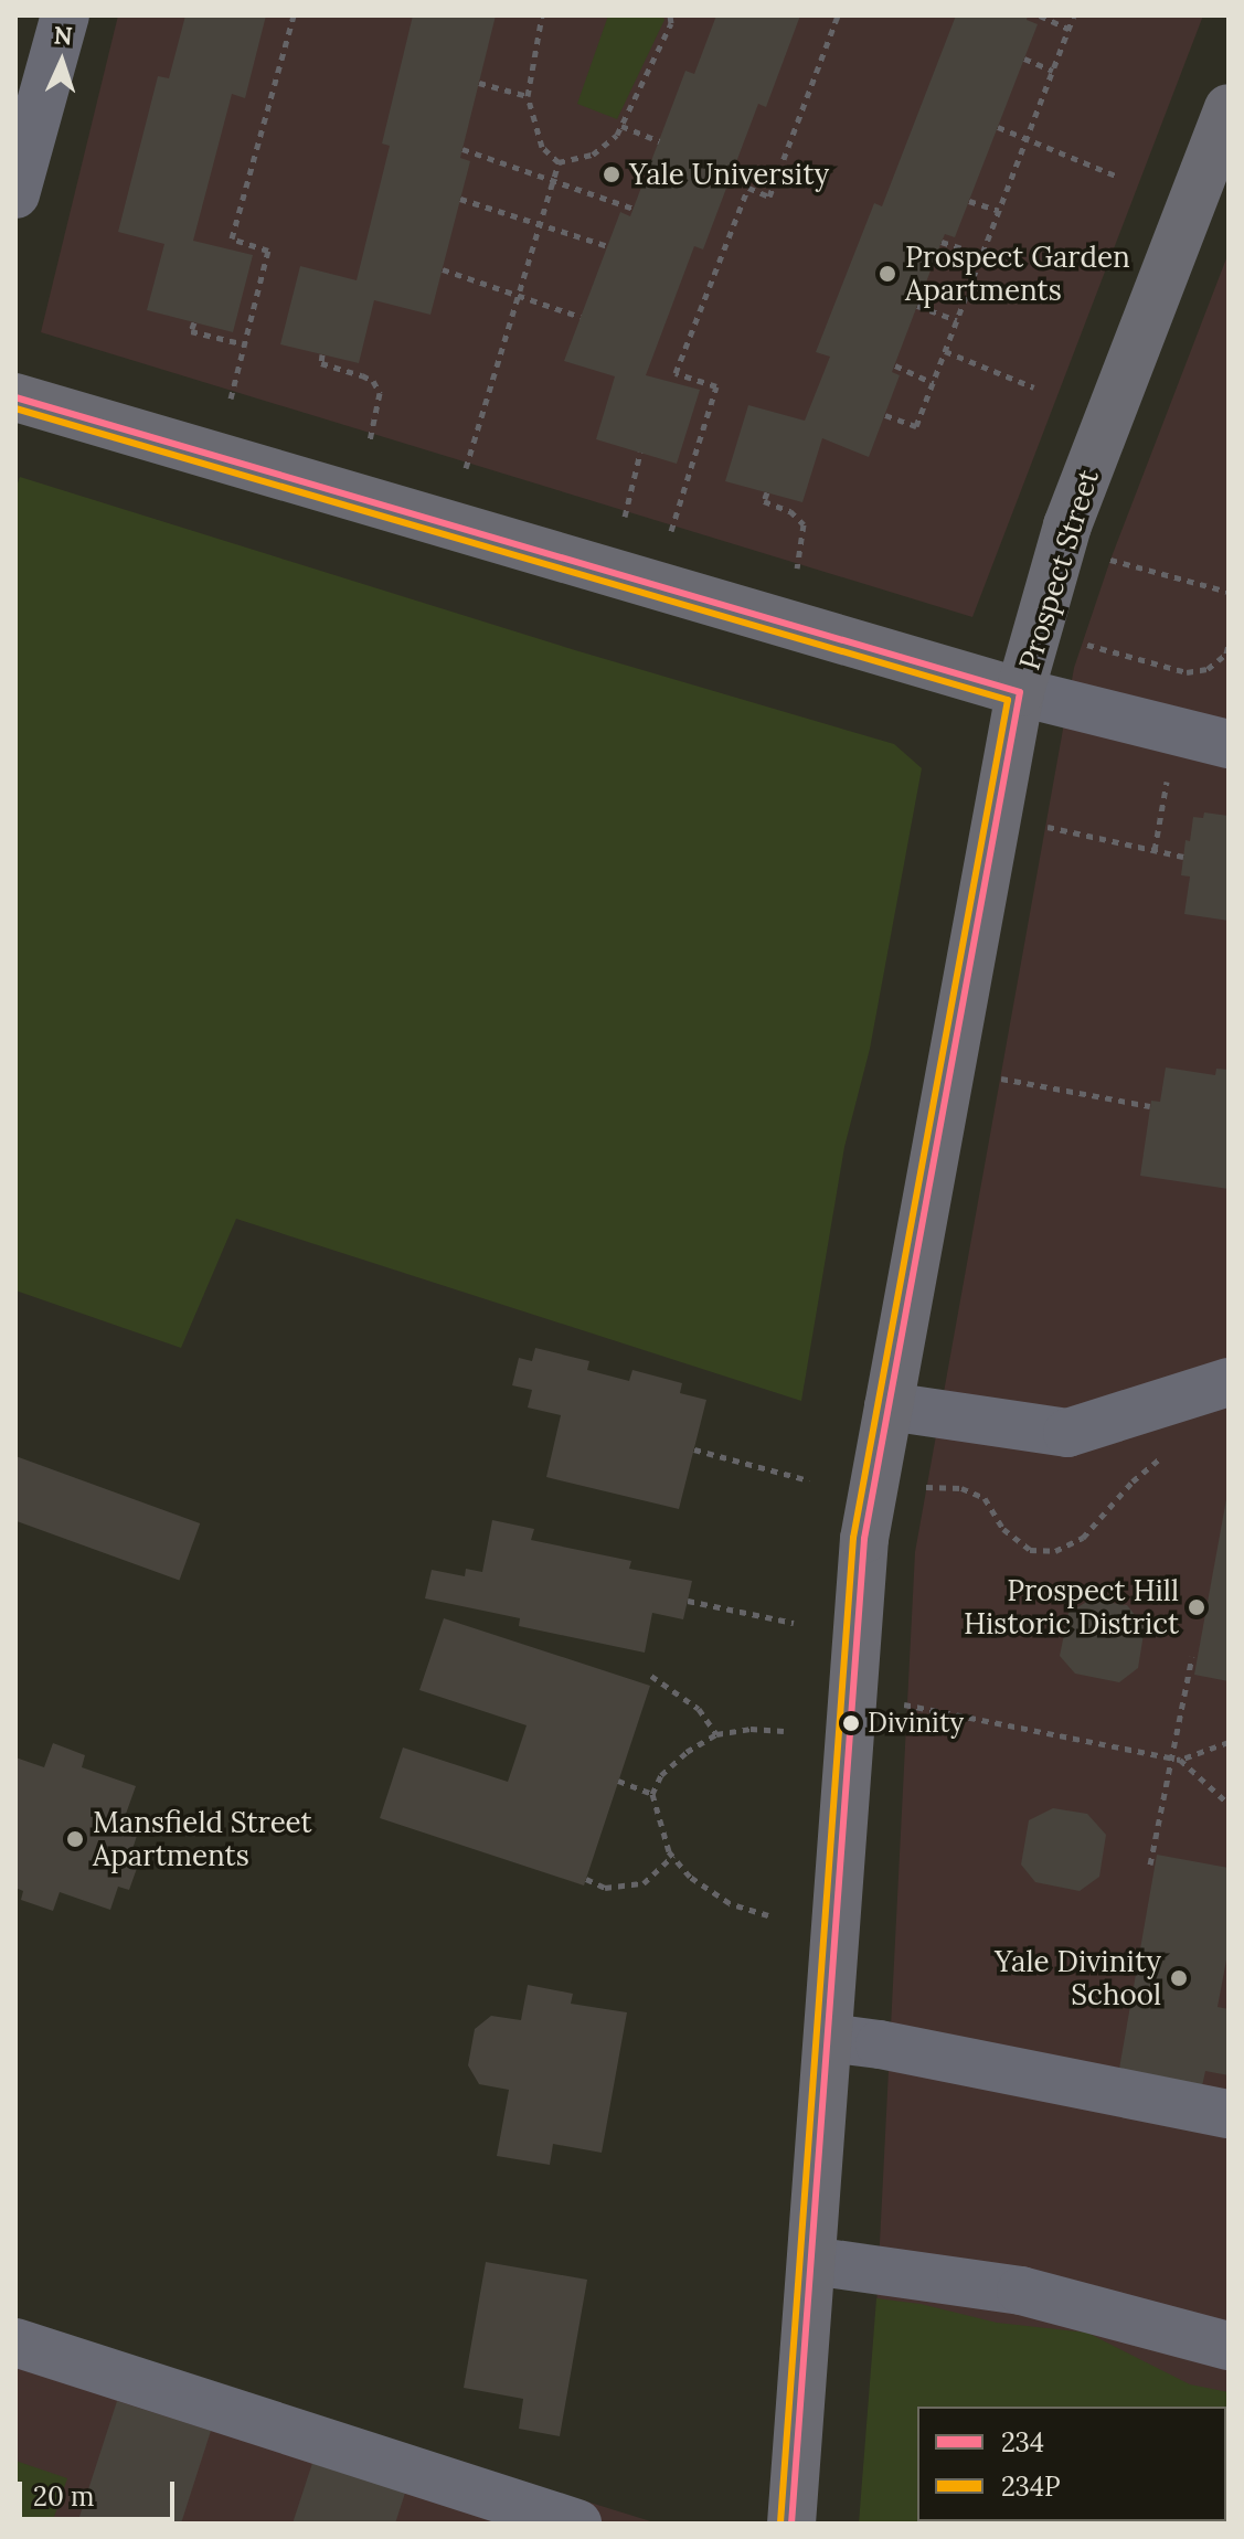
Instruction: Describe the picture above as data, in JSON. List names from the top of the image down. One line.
{"streets":{"main road":["Prospect Street"]},"places":["Yale University","Prospect Garden Apartments","Prospect Hill Historic District","Divinity","Mansfield Street Apartments","Yale Divinity School"],"lines":["transit line 234","transit line 234P"],"legend":["234","234P"],"scale_bar":"20 m","north":"top"}
